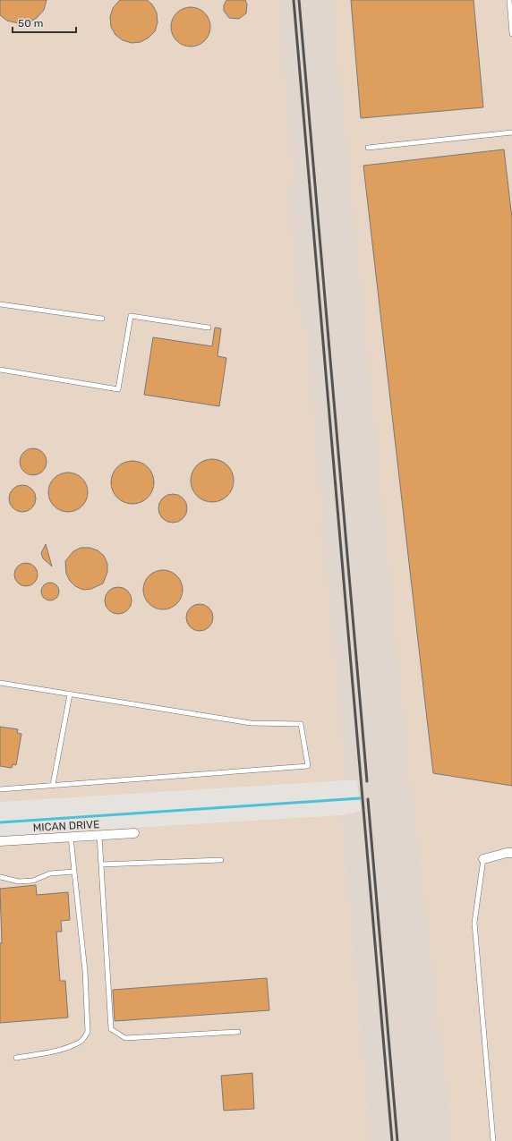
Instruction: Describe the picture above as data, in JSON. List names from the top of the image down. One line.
{"streets":{"street":["MICAN DRIVE"]},"scale_bar":"50 m"}
